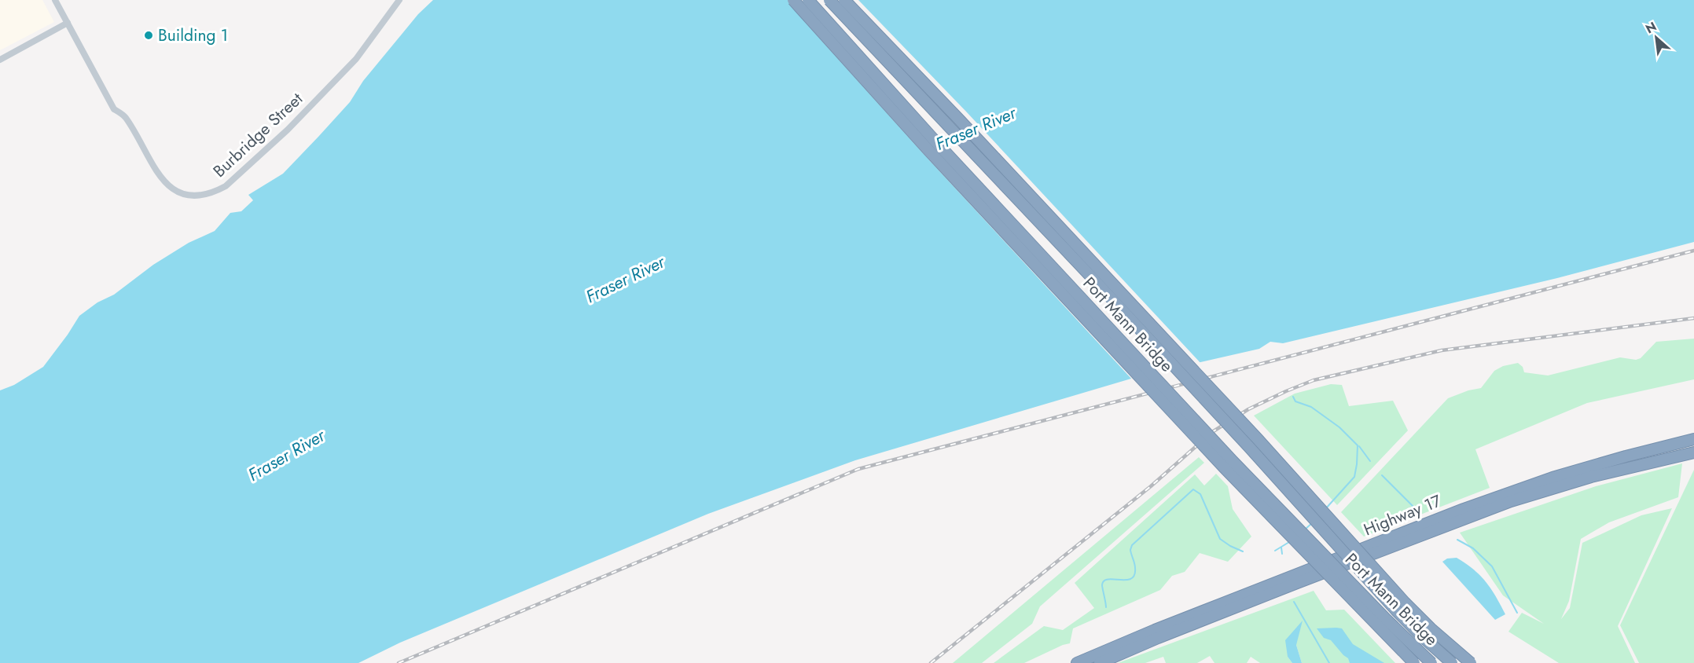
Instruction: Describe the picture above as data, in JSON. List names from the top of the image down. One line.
{"streets":{"highway":["Port Mann Bridge","Highway 17"],"street":["Burbridge Street"]},"water":["Fraser River"],"places":["Building 1"],"north":"top left"}
